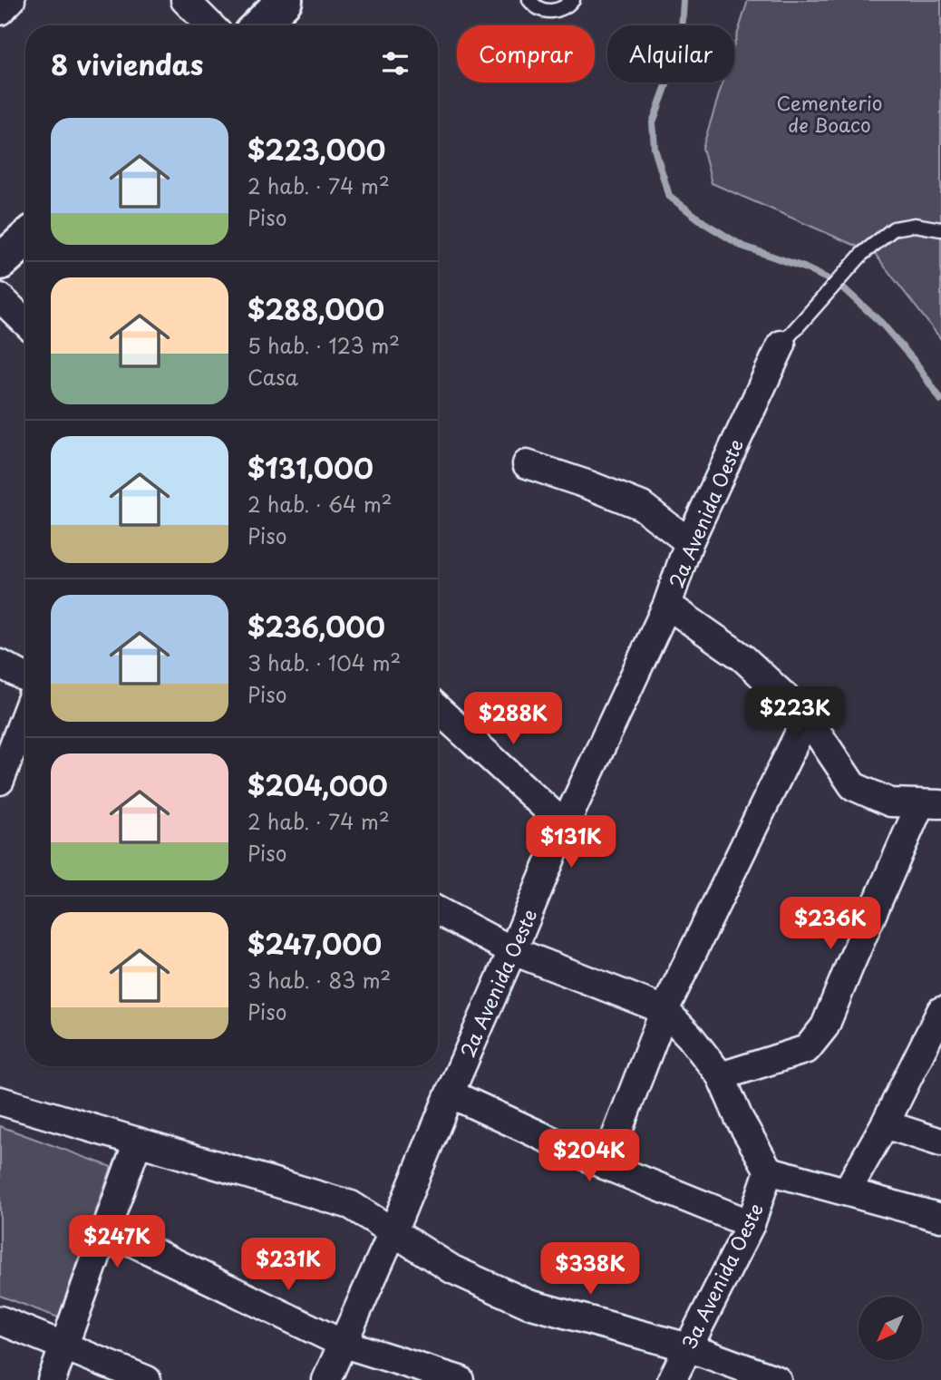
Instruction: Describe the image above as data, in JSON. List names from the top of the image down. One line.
{"streets":{"street":["2a Avenida Oeste","3a Avenida Oeste"]},"parks":["Cementerio de Boaco"],"north":"bottom left","page":{"chip":["Comprar","Alquilar"],"heading":"8 viviendas","list":[{"name":"$223,000","note":"2 hab. · 74 m² · Piso"},{"name":"$288,000","note":"5 hab. · 123 m² · Casa"},{"name":"$131,000","note":"2 hab. · 64 m² · Piso"},{"name":"$236,000","note":"3 hab. · 104 m² · Piso"},{"name":"$204,000","note":"2 hab. · 74 m² · Piso"},{"name":"$247,000","note":"3 hab. · 83 m² · Piso"}],"price":["$223K","$288K","$131K","$236K","$204K","$247K","$231K","$338K"]}}
